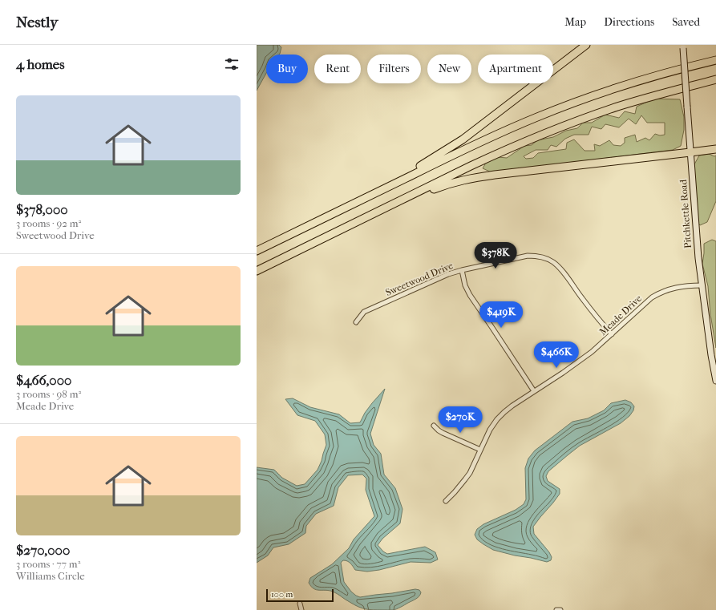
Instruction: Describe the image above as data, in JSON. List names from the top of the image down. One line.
{"streets":{"main road":["Pitchkettle Road"],"street":["Sweetwood Drive","Meade Drive"]},"crossings":[["Pitchkettle Road","Meade Drive"],["Sweetwood Drive","Meade Drive"]],"scale_bar":"100 m","page":{"header":"Nestly","nav":["Map","Directions","Saved"],"heading":"4 homes","chip":["Buy","Rent","Filters","New","Apartment"],"list":[{"name":"$378,000","note":"3 rooms · 92 m² · Sweetwood Drive"},{"name":"$466,000","note":"3 rooms · 98 m² · Meade Drive"},{"name":"$270,000","note":"3 rooms · 77 m² · Williams Circle"}],"price":["$378K","$419K","$466K","$270K"],"scale":"100 m"}}
